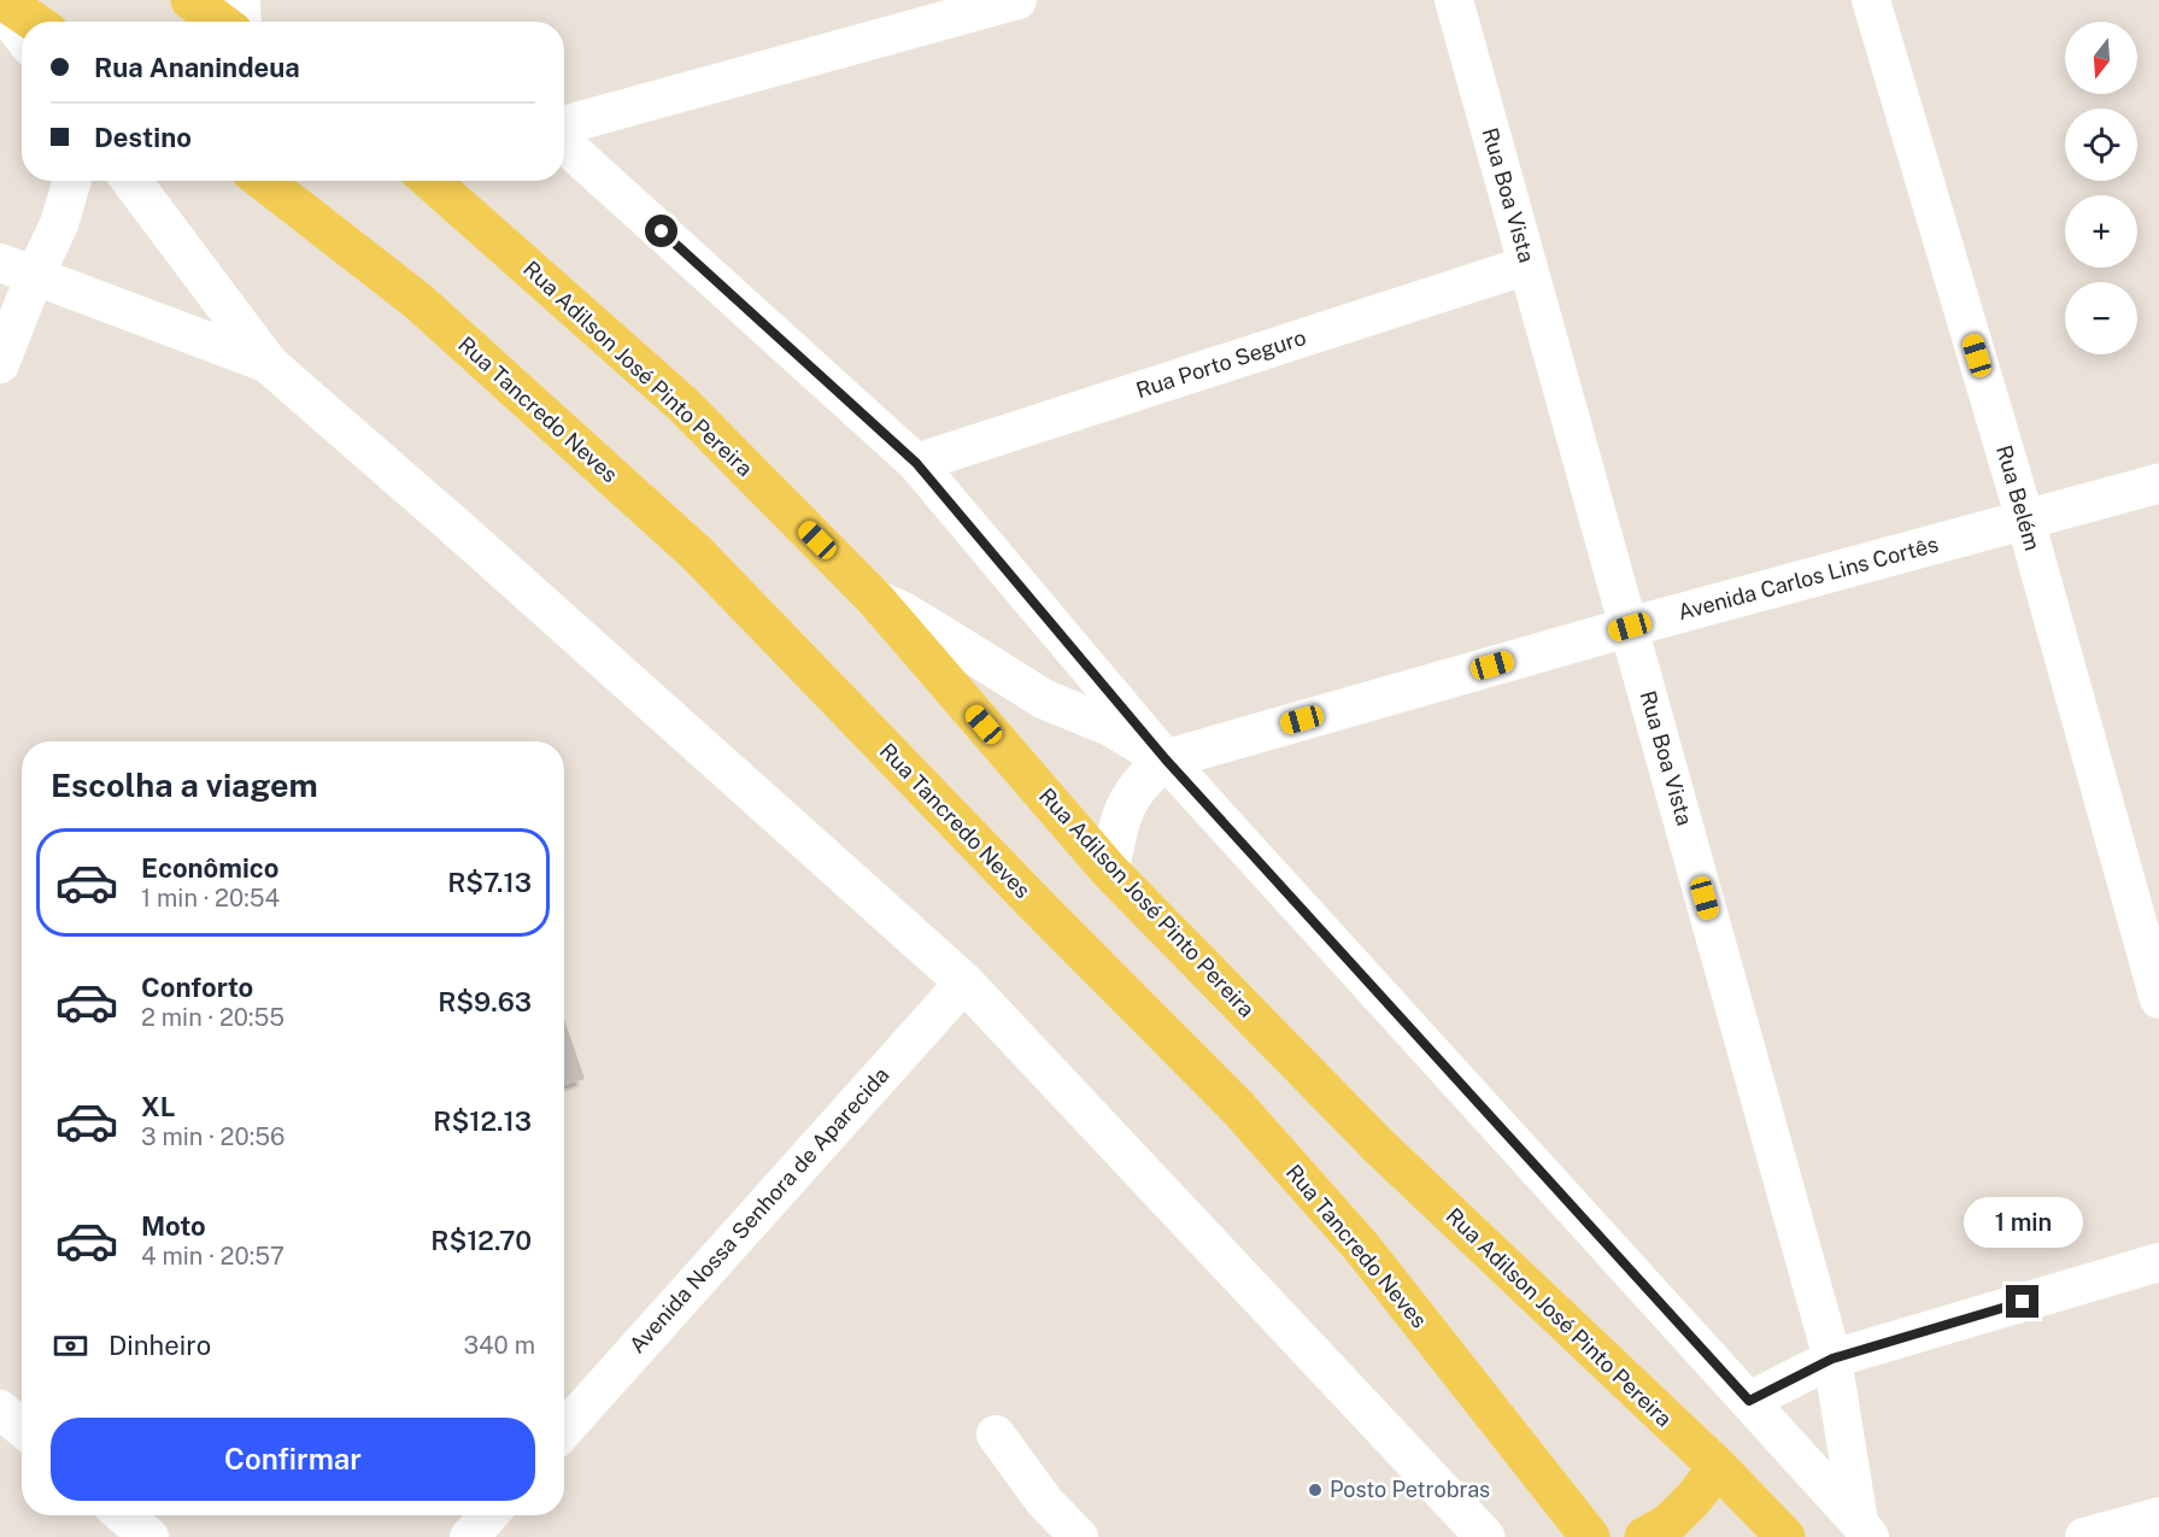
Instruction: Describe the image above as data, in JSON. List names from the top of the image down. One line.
{"streets":{"main road":["Rua Adilson José Pinto Pereira","Rua Tancredo Neves"],"street":["Rua Boa Vista","Rua Porto Seguro","Rua Belém","Avenida Carlos Lins Cortês","Avenida Nossa Senhora de Aparecida"]},"crossings":[["Rua Boa Vista","Rua Porto Seguro"],["Rua Boa Vista","Avenida Carlos Lins Cortês"],["Rua Adilson José Pinto Pereira","Avenida Carlos Lins Cortês"],["Rua Belém","Avenida Carlos Lins Cortês"]],"places":["Posto Petrobras"],"north":"bottom","page":{"map_buttons":["+","−"],"banner":["Rua Ananindeua","Destino"],"heading":"Escolha a viagem","list":[{"name":"Econômico","note":"1 min · 20:54","value":"R$7.13"},{"name":"Conforto","note":"2 min · 20:55","value":"R$9.63"},{"name":"XL","note":"3 min · 20:56","value":"R$12.13"},{"name":"Moto","note":"4 min · 20:57","value":"R$12.70"}],"bubble":"1 min","pay":["Dinheiro","340 m"],"buttons":"Confirmar"}}
